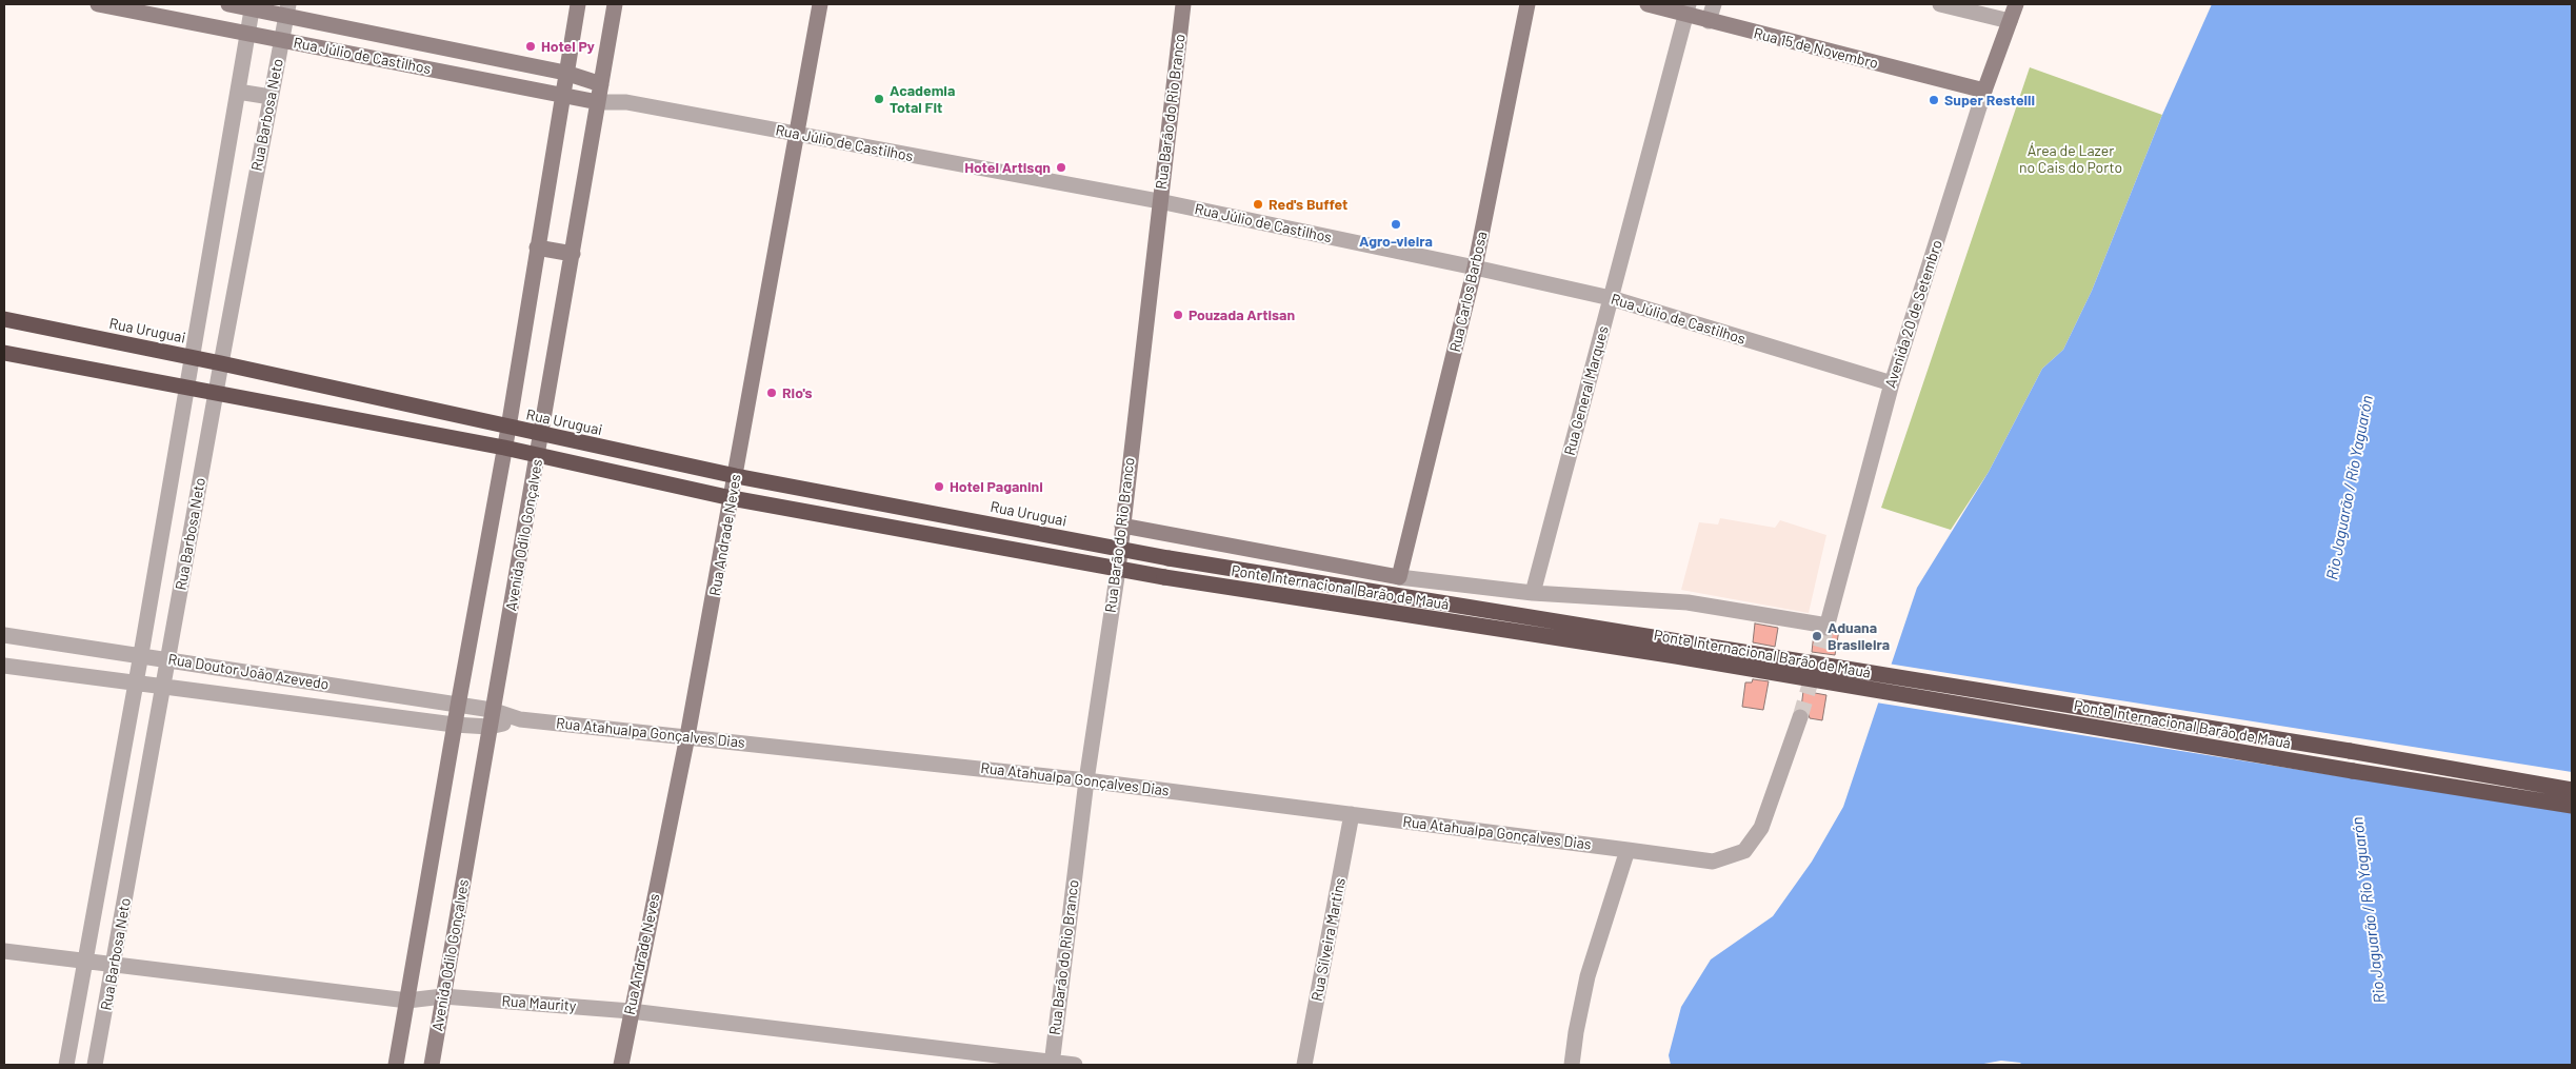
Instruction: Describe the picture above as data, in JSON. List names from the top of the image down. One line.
{"streets":{"highway":["Rua Uruguai","Ponte Internacional Barão de Mauá"],"street":["Rua 15 de Novembro","Rua Júlio de Castilhos","Rua Barão do Rio Branco","Rua Barbosa Neto","Rua Carlos Barbosa","Avenida 20 de Setembro","Rua General Marques","Avenida Odilo Gonçalves","Rua Andrade Neves","Rua Doutor João Azevedo","Rua Atahualpa Gonçalves Dias","Rua Silveira Martins","Rua Maurity"]},"crossings":[["Rua 15 de Novembro","Avenida 20 de Setembro"],["Rua 15 de Novembro","Rua General Marques"],["Rua Júlio de Castilhos","Rua Barão do Rio Branco"],["Rua Júlio de Castilhos","Rua Barbosa Neto"],["Rua Júlio de Castilhos","Rua Carlos Barbosa"],["Rua Júlio de Castilhos","Avenida 20 de Setembro"],["Rua Júlio de Castilhos","Rua General Marques"],["Rua Júlio de Castilhos","Avenida Odilo Gonçalves"],["Rua Júlio de Castilhos","Rua Andrade Neves"],["Rua Barão do Rio Branco","Rua Uruguai"],["Rua Barão do Rio Branco","Ponte Internacional Barão de Mauá"],["Rua Barão do Rio Branco","Rua Atahualpa Gonçalves Dias"],["Rua Barão do Rio Branco","Rua Maurity"],["Rua Barbosa Neto","Rua Uruguai"],["Rua Barbosa Neto","Rua Doutor João Azevedo"],["Rua Barbosa Neto","Rua Maurity"],["Avenida 20 de Setembro","Rua General Marques"],["Rua Uruguai","Avenida Odilo Gonçalves"],["Rua Uruguai","Rua Andrade Neves"],["Rua Uruguai","Ponte Internacional Barão de Mauá"],["Avenida Odilo Gonçalves","Rua Doutor João Azevedo"],["Avenida Odilo Gonçalves","Rua Atahualpa Gonçalves Dias"],["Avenida Odilo Gonçalves","Rua Maurity"],["Rua Andrade Neves","Rua Atahualpa Gonçalves Dias"],["Rua Andrade Neves","Rua Maurity"],["Rua Doutor João Azevedo","Rua Atahualpa Gonçalves Dias"],["Rua Atahualpa Gonçalves Dias","Rua Silveira Martins"]],"water":["Rio Jaguarão / Río Yaguarón"],"parks":["Área de Lazer no Cais do Porto"],"places":["Hotel Py","Academia Total Fit","Super Restelli","Hotel Artisqn","Red's Buffet","Agro-vieira","Pouzada Artisan","Rio's","Hotel Paganini","Aduana Brasileira"]}
